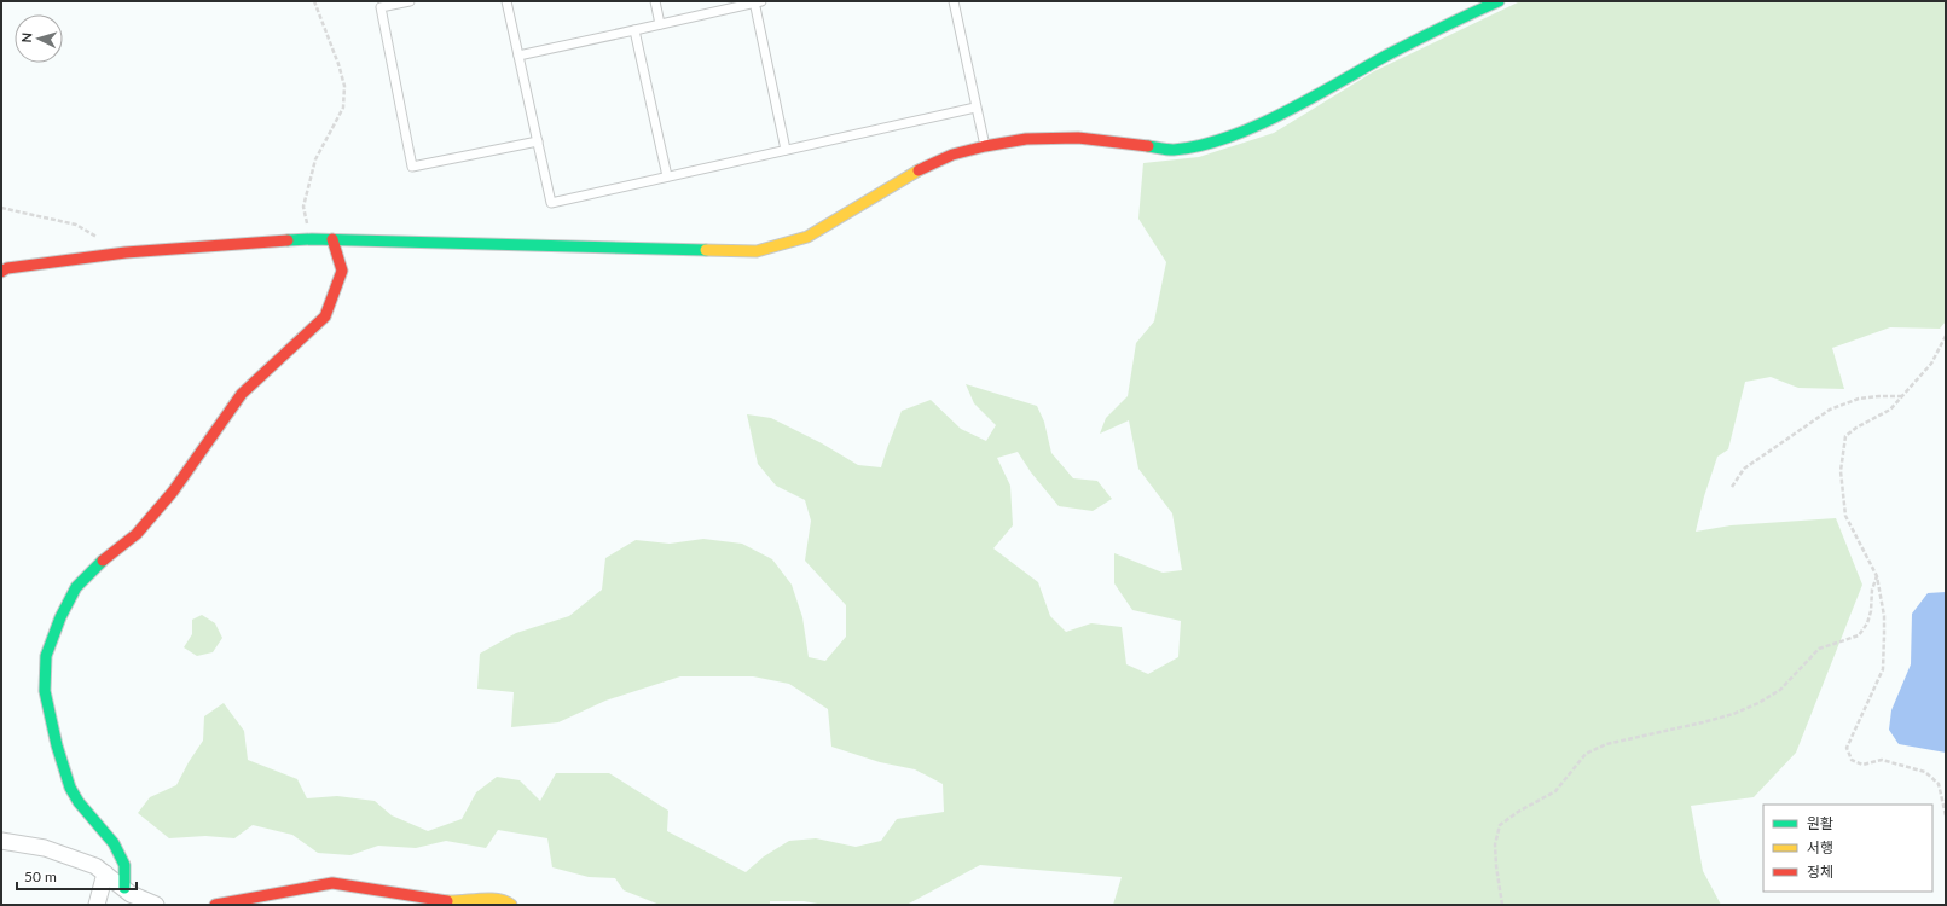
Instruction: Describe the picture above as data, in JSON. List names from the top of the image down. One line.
{"legend":["원활","서행","정체"],"scale_bar":"50 m","north":"left"}
